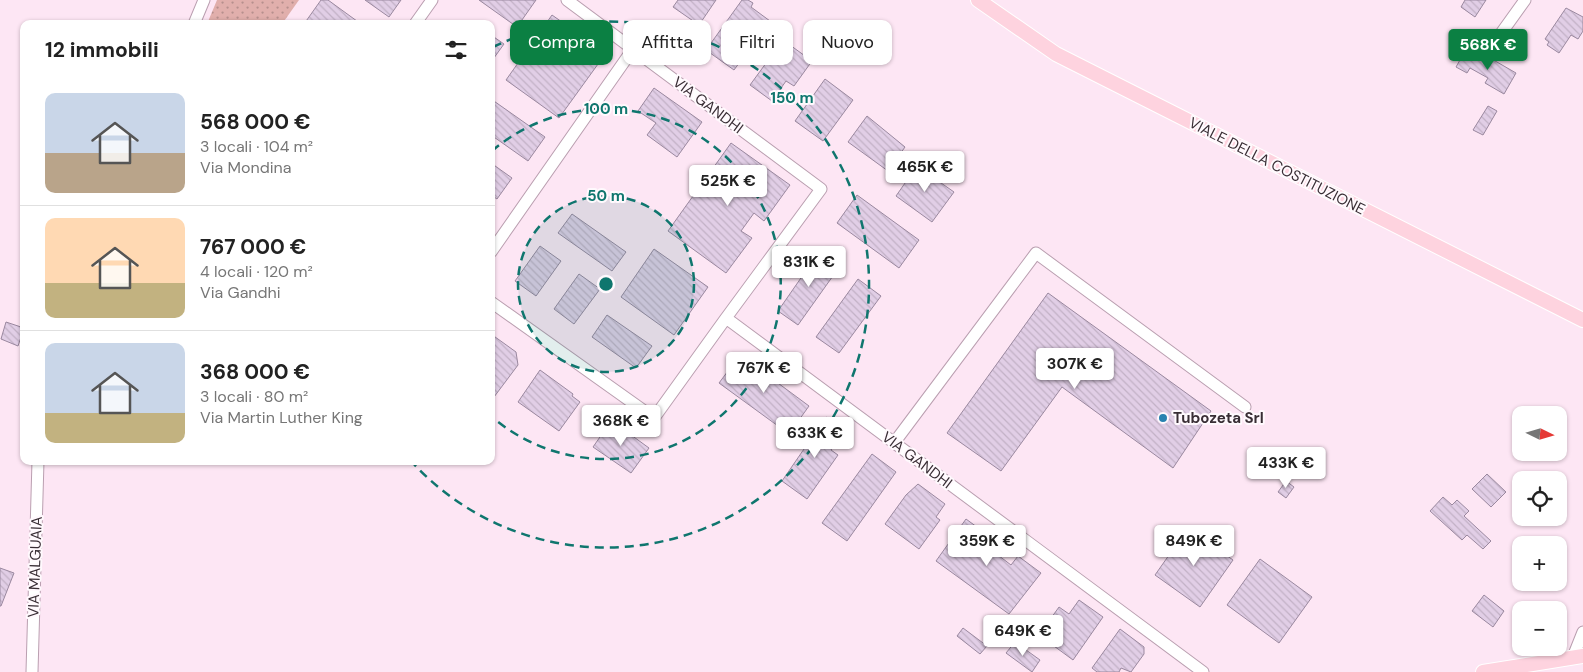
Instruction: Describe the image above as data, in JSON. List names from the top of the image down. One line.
{"streets":{"main road":["VIALE DELLA COSTITUZIONE"],"street":["VIA GANDHI","VIA MALGUAIA"]},"places":["Tubozeta Srl"],"north":"right","page":{"chip":["Compra","Affitta","Filtri","Nuovo"],"heading":"12 immobili","price":["568K €","465K €","525K €","831K €","307K €","767K €","368K €","633K €","433K €","359K €","849K €","649K €"],"list":[{"name":"568 000 €","note":"3 locali · 104 m² · Via Mondina"},{"name":"767 000 €","note":"4 locali · 120 m² · Via Gandhi"},{"name":"368 000 €","note":"3 locali · 80 m² · Via Martin Luther King"}],"map_buttons":["+","−"]},"rings":["150 m","100 m","50 m"]}
